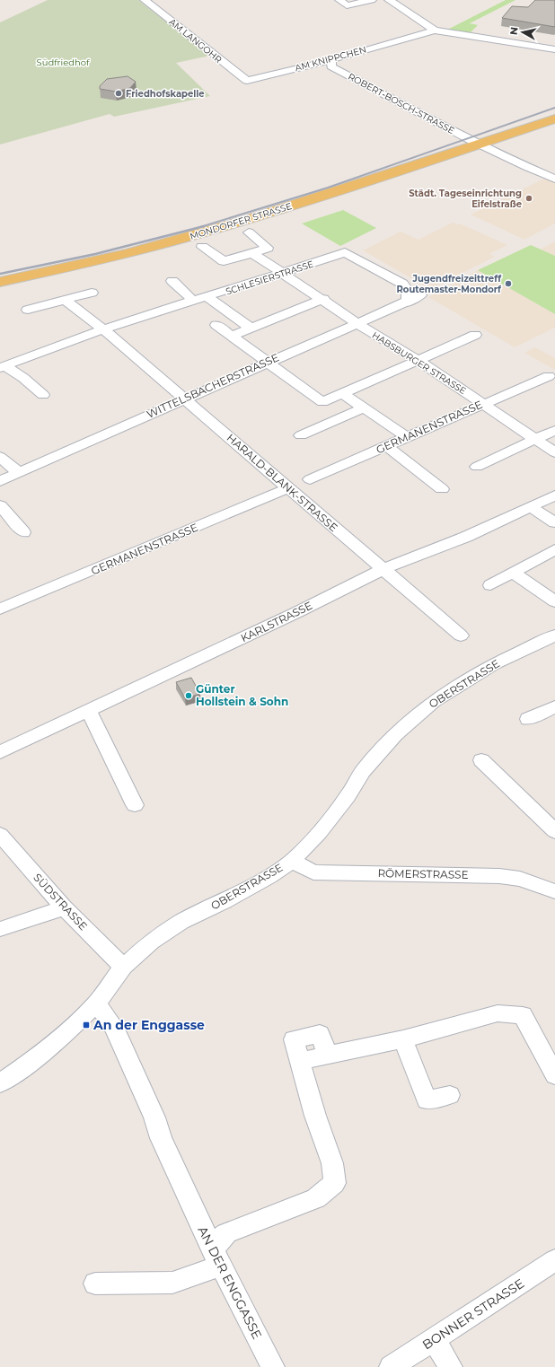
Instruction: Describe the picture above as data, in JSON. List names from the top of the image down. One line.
{"streets":{"main road":["MONDORFER STRASSE"],"street":["AM LANGOHR","AM KNIPPCHEN","ROBERT-BOSCH-STRASSE","SCHLESIERSTRASSE","HABSBURGER STRASSE","WITTELSBACHERSTRASSE","GERMANENSTRASSE","HARALD-BLANK-STRASSE","KARLSTRASSE","OBERSTRASSE","RÖMERSTRASSE","SÜDSTRASSE","AN DER ENGGASSE","BONNER STRASSE"]},"crossings":[["AM LANGOHR","AM KNIPPCHEN"],["AM KNIPPCHEN","ROBERT-BOSCH-STRASSE"],["ROBERT-BOSCH-STRASSE","MONDORFER STRASSE"],["SCHLESIERSTRASSE","HABSBURGER STRASSE"],["SCHLESIERSTRASSE","WITTELSBACHERSTRASSE"],["SCHLESIERSTRASSE","HARALD-BLANK-STRASSE"],["HABSBURGER STRASSE","WITTELSBACHERSTRASSE"],["HABSBURGER STRASSE","GERMANENSTRASSE"],["WITTELSBACHERSTRASSE","HARALD-BLANK-STRASSE"],["GERMANENSTRASSE","HARALD-BLANK-STRASSE"],["HARALD-BLANK-STRASSE","KARLSTRASSE"],["OBERSTRASSE","RÖMERSTRASSE"],["OBERSTRASSE","SÜDSTRASSE"],["OBERSTRASSE","AN DER ENGGASSE"]],"parks":["Südfriedhof"],"places":{"other":["Friedhofskapelle","Städt. Tageseinrichtung Eifelstraße","Jugendfreizeittreff Routemaster-Mondorf","Günter Hollstein & Sohn"],"transit":["An der Enggasse"]},"north":"left"}
